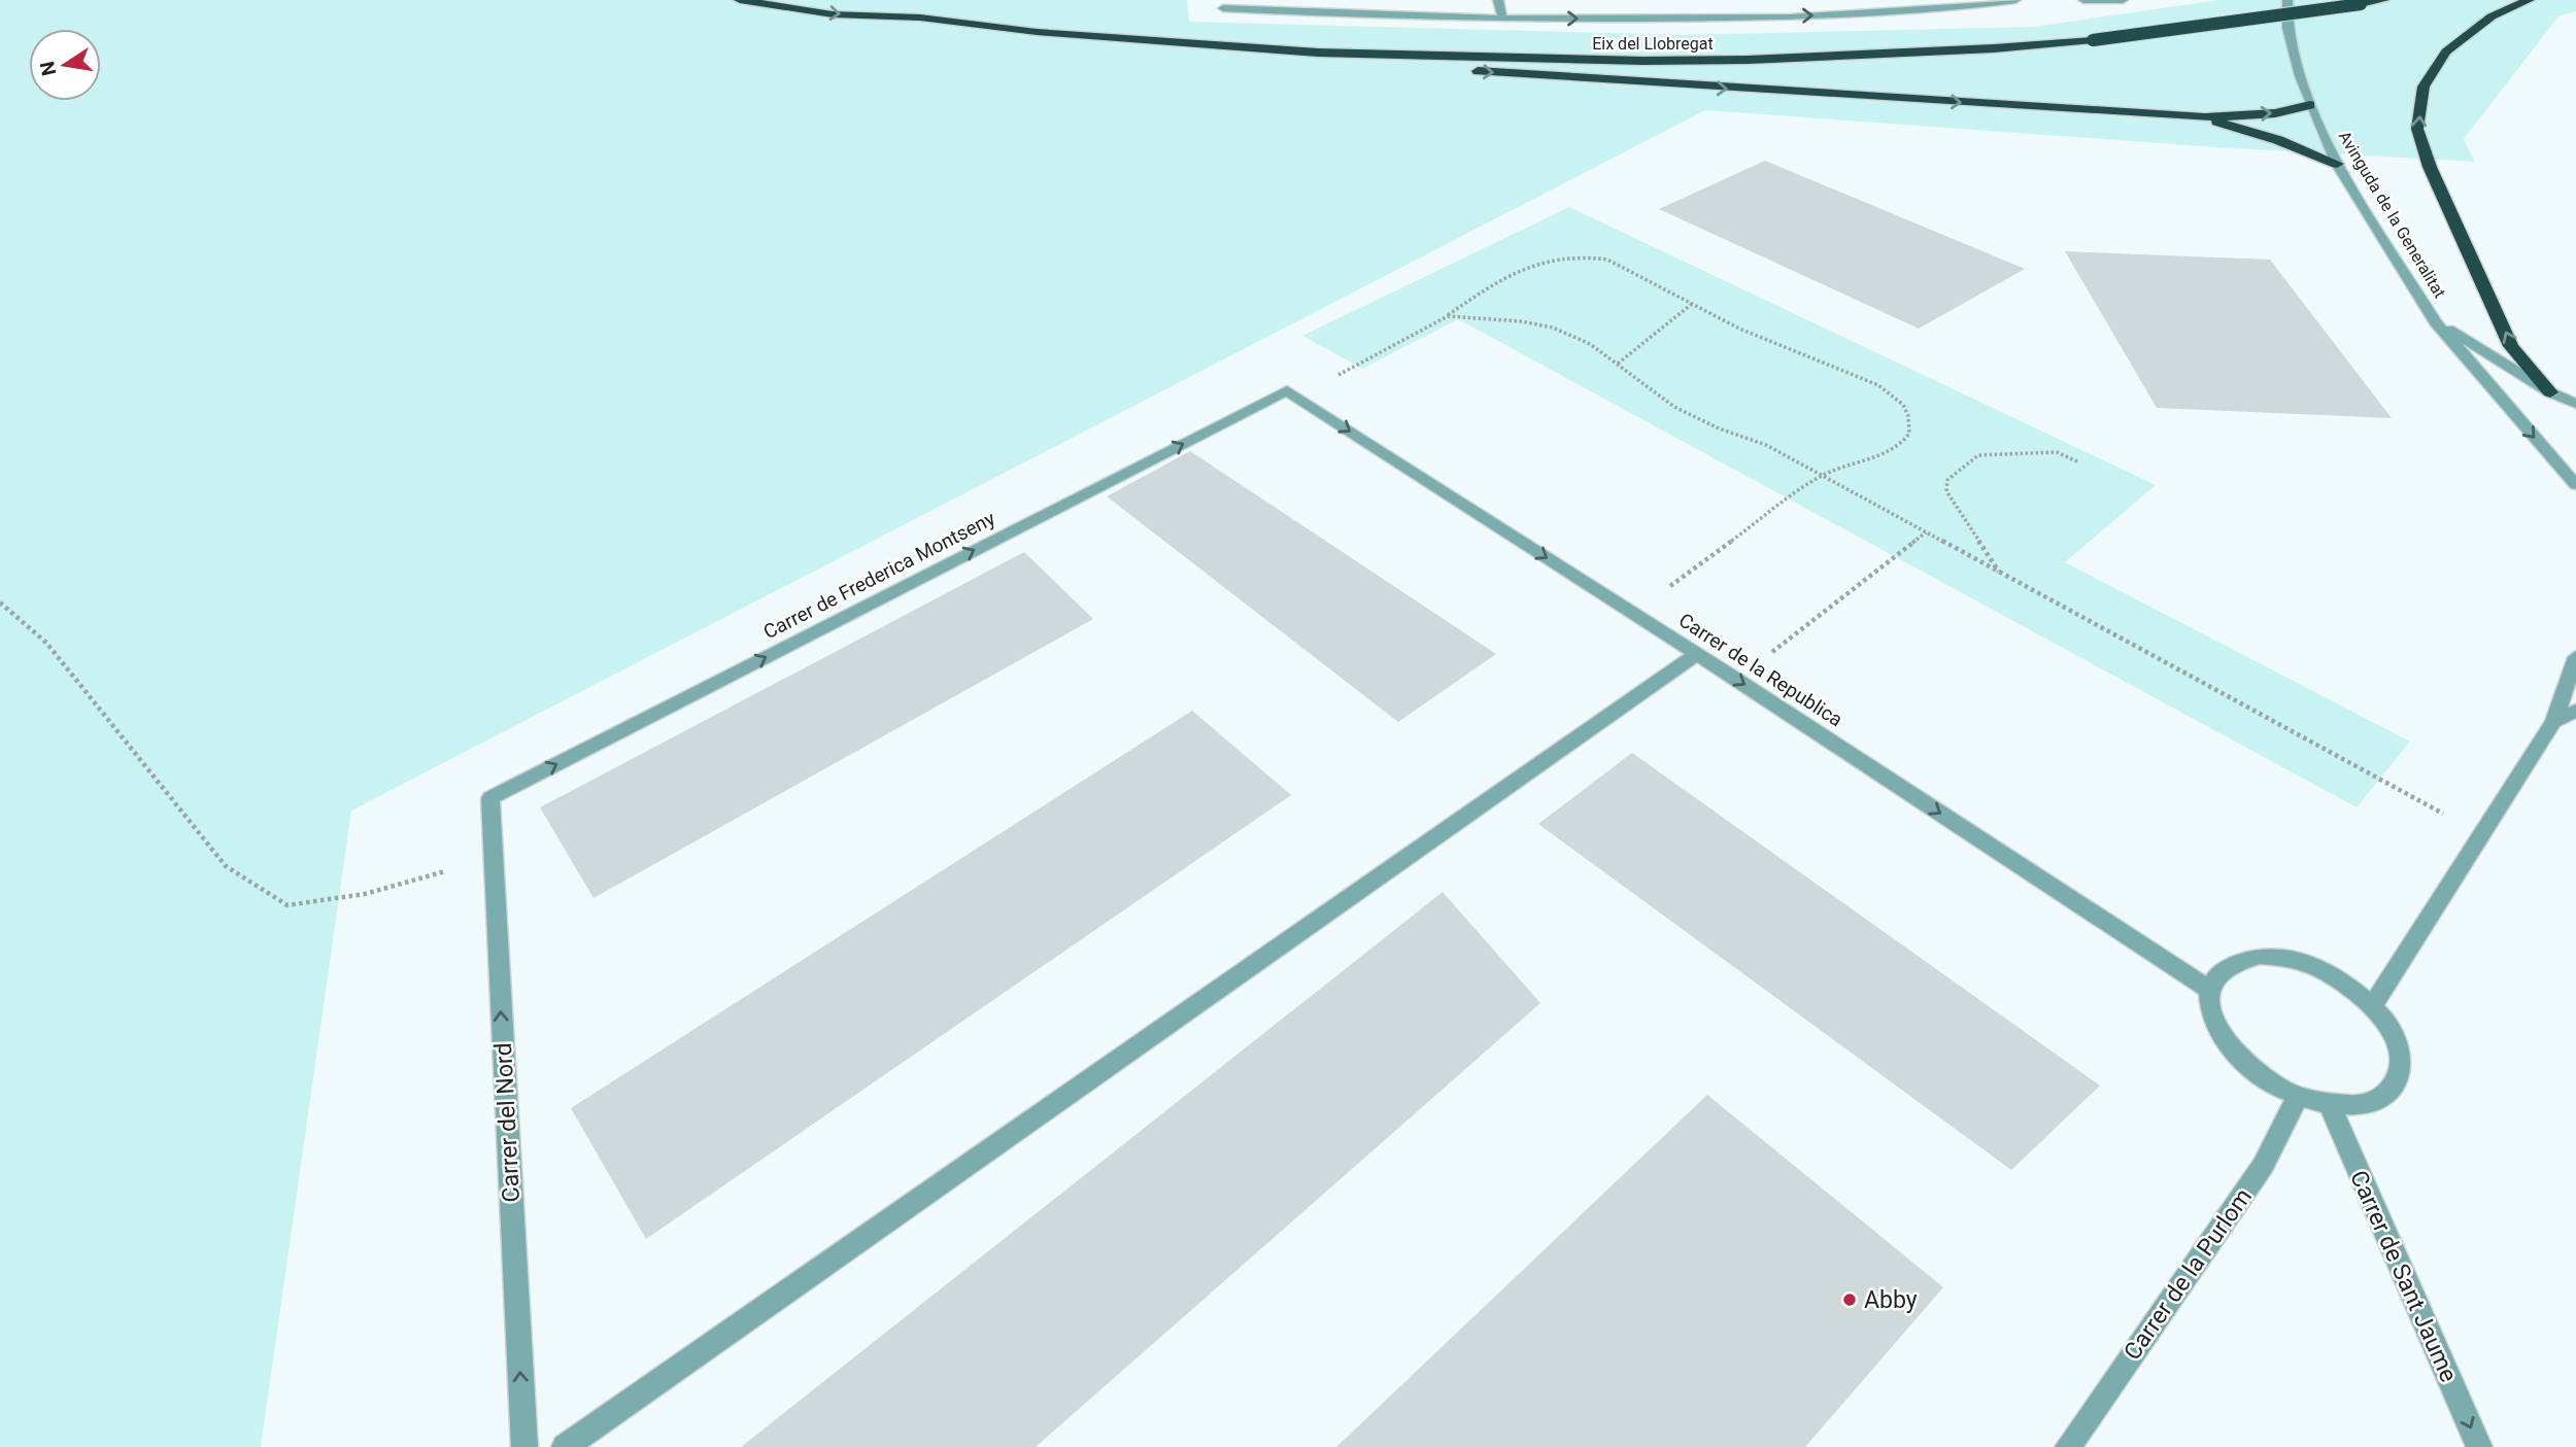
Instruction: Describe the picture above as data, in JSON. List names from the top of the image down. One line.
{"streets":{"highway":["Eix del Llobregat"],"street":["Avinguda de la Generalitat","Carrer de Frederica Montseny","Carrer de la Republica","Carrer del Nord","Carrer de la Purlom","Carrer de Sant Jaume"]},"crossings":[["Carrer de Frederica Montseny","Carrer de la Republica"],["Carrer de Frederica Montseny","Carrer del Nord"],["Carrer de la Republica","Carrer de la Purlom"],["Carrer de la Republica","Carrer de Sant Jaume"],["Carrer de la Purlom","Carrer de Sant Jaume"]],"one_way":["Carrer de Frederica Montseny","Carrer de la Republica","Carrer del Nord","Carrer de Sant Jaume"],"places":["Abby"],"north":"left"}
